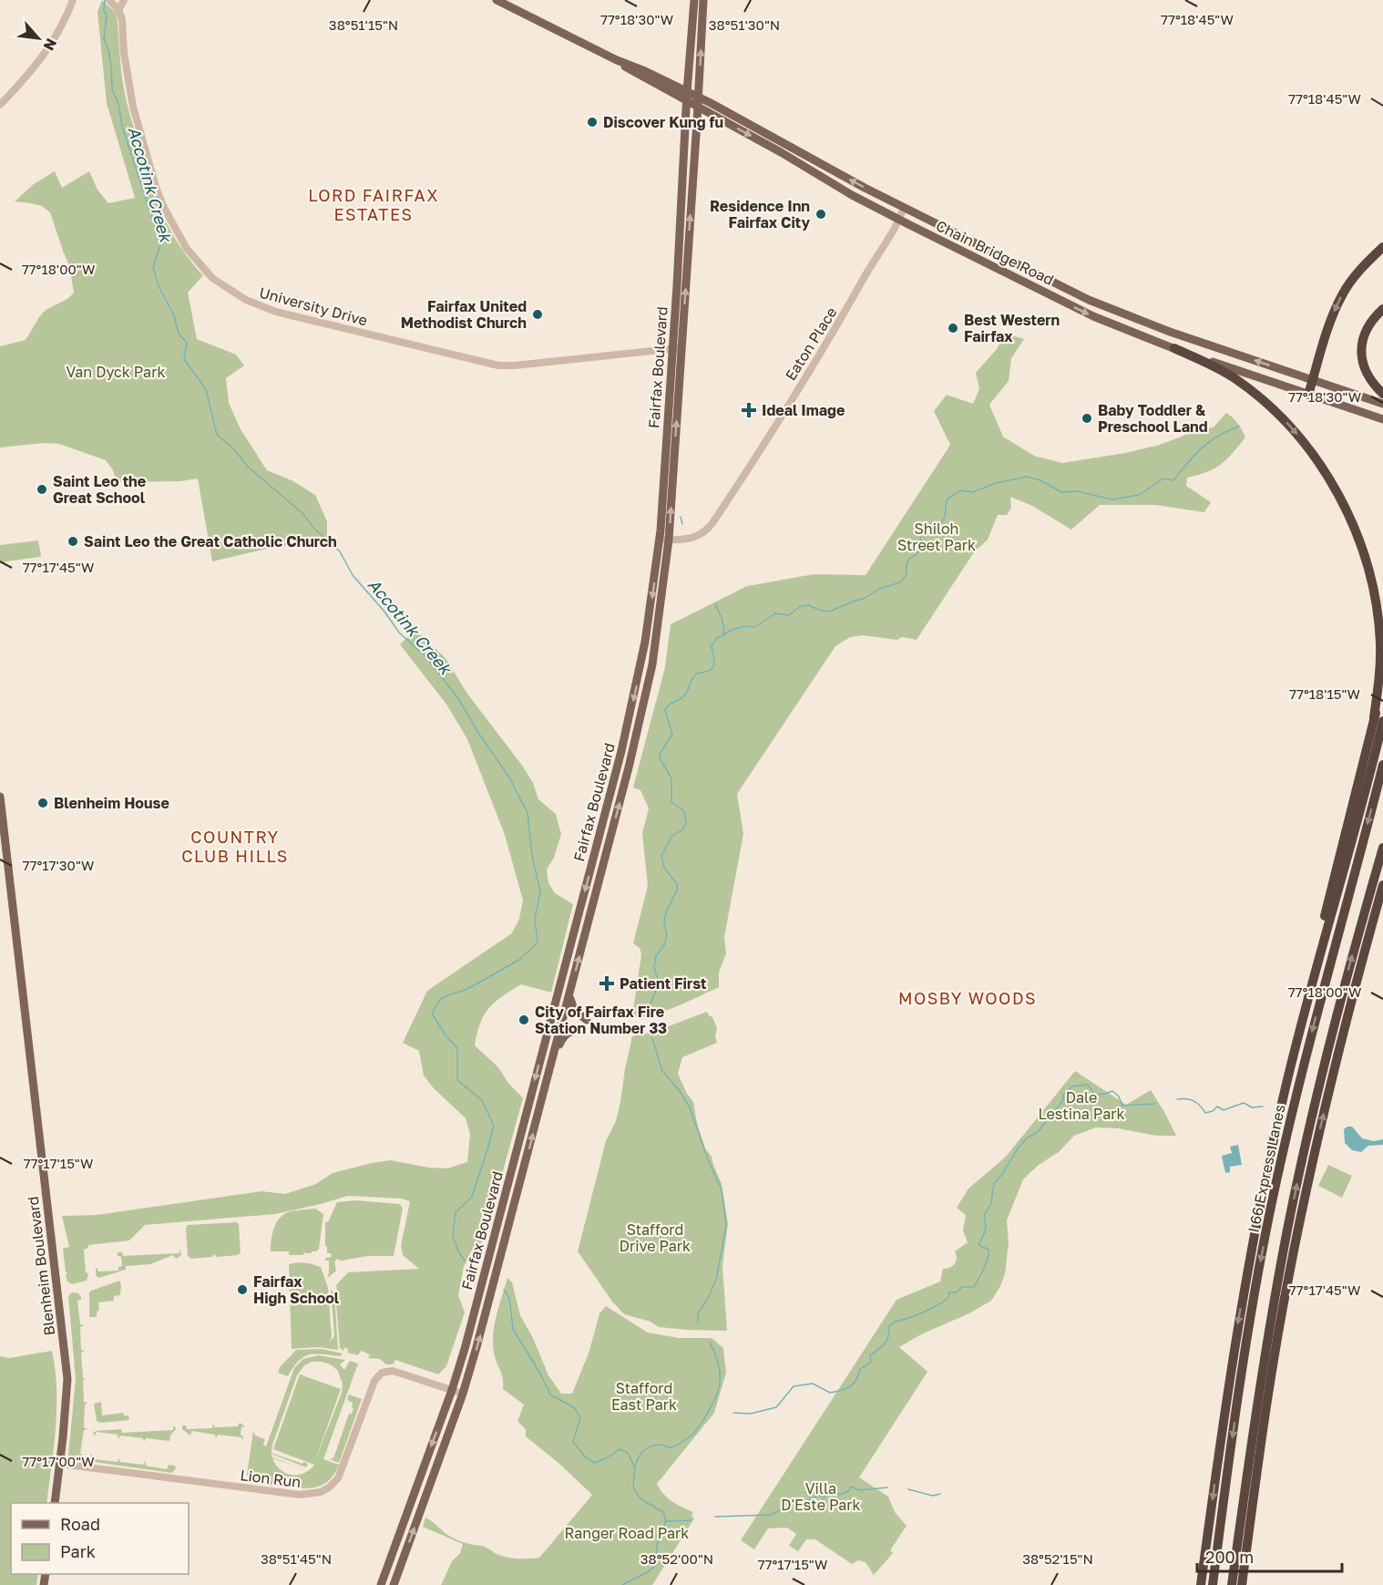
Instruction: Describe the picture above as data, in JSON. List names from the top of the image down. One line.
{"streets":{"highway":["I 66 Express Lanes"],"main road":["Chain Bridge Road","Fairfax Boulevard","Blenheim Boulevard"],"street":["University Drive","Eaton Place","Lion Run"]},"crossings":[["Chain Bridge Road","Eaton Place"],["Chain Bridge Road","Fairfax Boulevard"],["University Drive","Fairfax Boulevard"],["Eaton Place","Fairfax Boulevard"],["Fairfax Boulevard","Lion Run"],["Blenheim Boulevard","Lion Run"]],"districts":["LORD FAIRFAX ESTATES","COUNTRY CLUB HILLS","MOSBY WOODS"],"water":["Accotink Creek"],"parks":["Van Dyck Park","Shiloh Street Park","Dale Lestina Park","Stafford Drive Park","Stafford East Park","Villa D'Este Park","Ranger Road Park"],"places":{"other":["Discover Kung fu","Residence Inn Fairfax City","Fairfax United Methodist Church","Best Western Fairfax","Baby Toddler & Preschool Land","Saint Leo the Great School","Saint Leo the Great Catholic Church","Blenheim House","City of Fairfax Fire Station Number 33","Fairfax High School"],"health":["Ideal Image","Patient First"]},"legend":["Road","Park"],"scale_bar":"200 m","north":"bottom right","coordinates":["77°18'30\"W","77°18'45\"W","38°51'15\"N","38°51'30\"N","77°18'00\"W","77°17'45\"W","77°18'15\"W","77°17'30\"W","77°17'15\"W","77°17'00\"W","38°51'45\"N","38°52'00\"N","38°52'15\"N"]}
